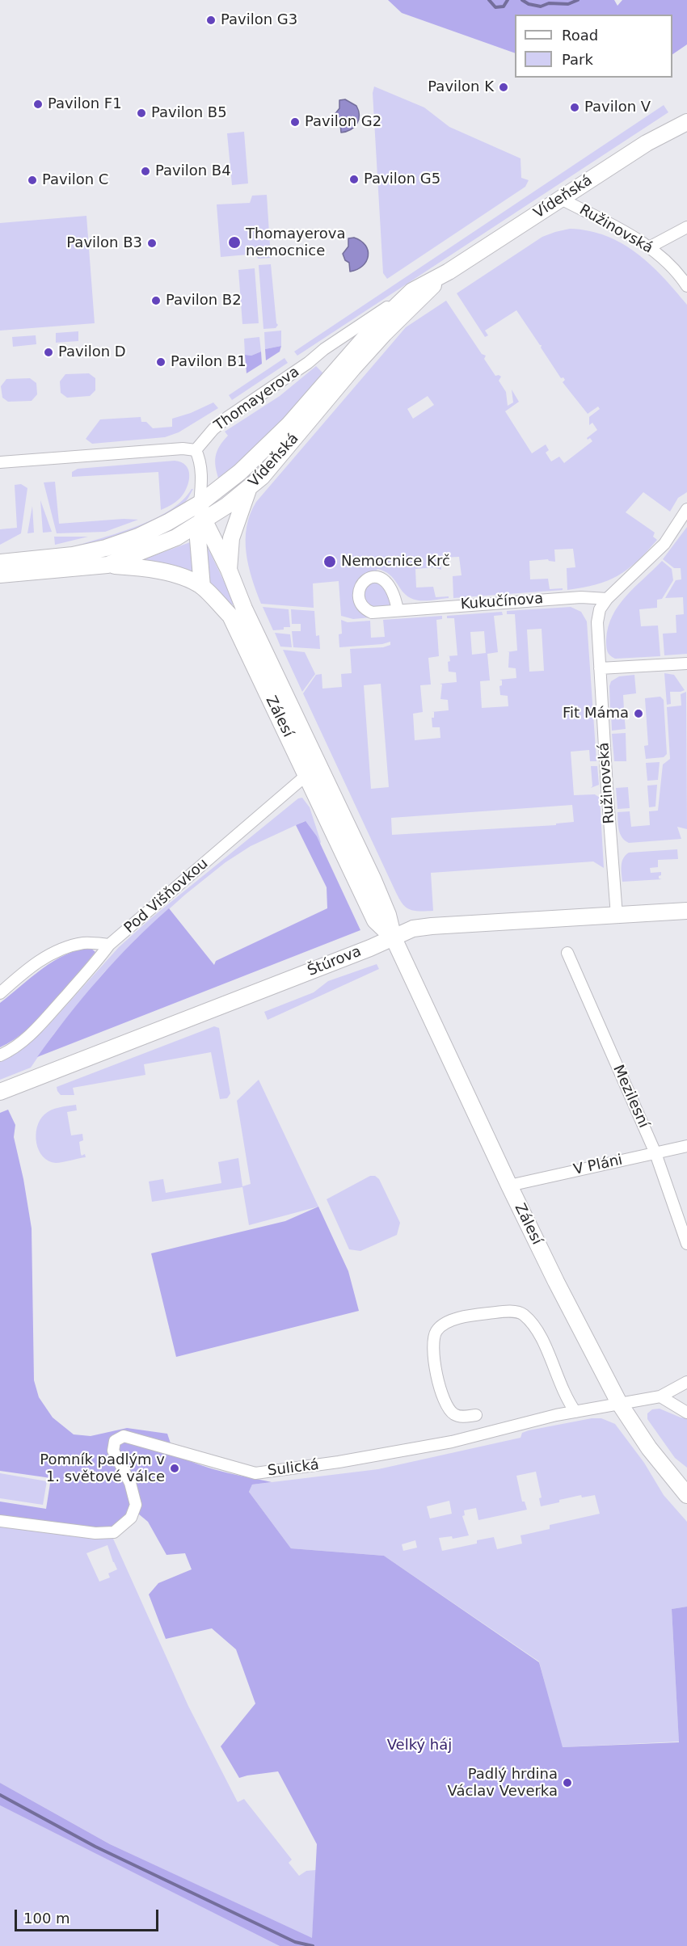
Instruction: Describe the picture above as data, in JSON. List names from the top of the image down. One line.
{"streets":{"main road":["Vídeňská","Zálesí","Štúrova"],"street":["Ružinovská","Thomayerova","Kukučínova","Pod Višňovkou","Mezilesní","V Pláni","Sulická"]},"crossings":[["Vídeňská","Ružinovská"],["Vídeňská","Thomayerova"],["Vídeňská","Zálesí"],["Ružinovská","Kukučínova"],["Ružinovská","Štúrova"],["Zálesí","Pod Višňovkou"],["Zálesí","Štúrova"],["Zálesí","V Pláni"],["Zálesí","Sulická"],["Mezilesní","V Pláni"]],"parks":["Velký háj"],"places":["Pavilon G3","Pavilon K","Pavilon F1","Pavilon V","Pavilon B5","Pavilon G2","Pavilon B4","Pavilon G5","Pavilon C","Thomayerova nemocnice","Pavilon B3","Pavilon B2","Pavilon D","Pavilon B1","Nemocnice Krč","Fit Máma","Pomník padlým v 1. světové válce","Padlý hrdina Václav Veverka"],"legend":["Road","Park"],"scale_bar":"100 m"}
